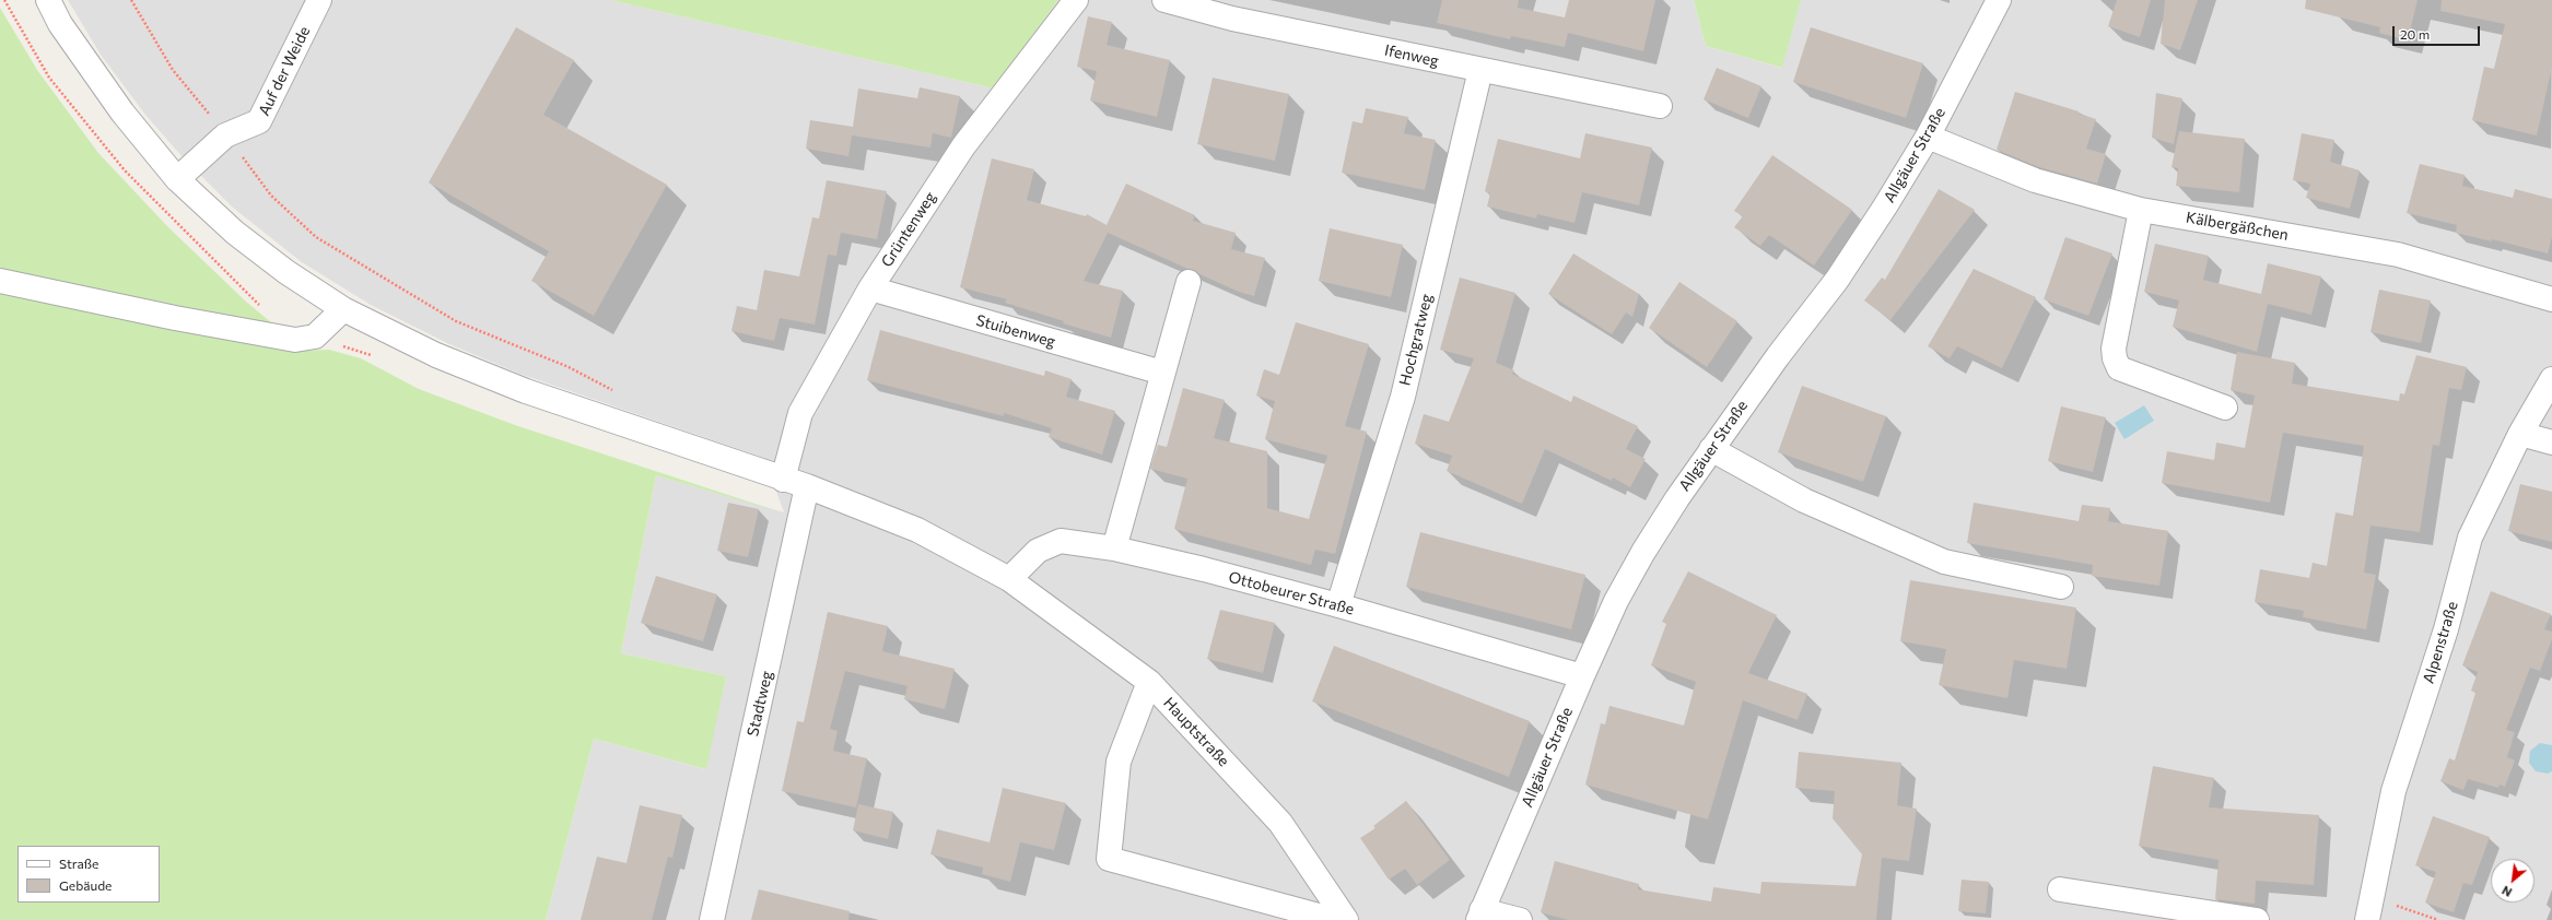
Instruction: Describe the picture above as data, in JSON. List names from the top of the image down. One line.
{"streets":{"street":["Ifenweg","Auf der Weide","Allgäuer Straße","Kälbergäßchen","Grüntenweg","Stuibenweg","Hochgratweg","Ottobeurer Straße","Alpenstraße","Stadtweg","Hauptstraße"]},"crossings":[["Ifenweg","Hochgratweg"],["Auf der Weide","Hauptstraße"],["Allgäuer Straße","Kälbergäßchen"],["Allgäuer Straße","Ottobeurer Straße"],["Grüntenweg","Stuibenweg"],["Grüntenweg","Hauptstraße"],["Hochgratweg","Ottobeurer Straße"],["Ottobeurer Straße","Hauptstraße"],["Stadtweg","Hauptstraße"]],"legend":["Straße","Gebäude"],"scale_bar":"20 m","north":"bottom left"}
